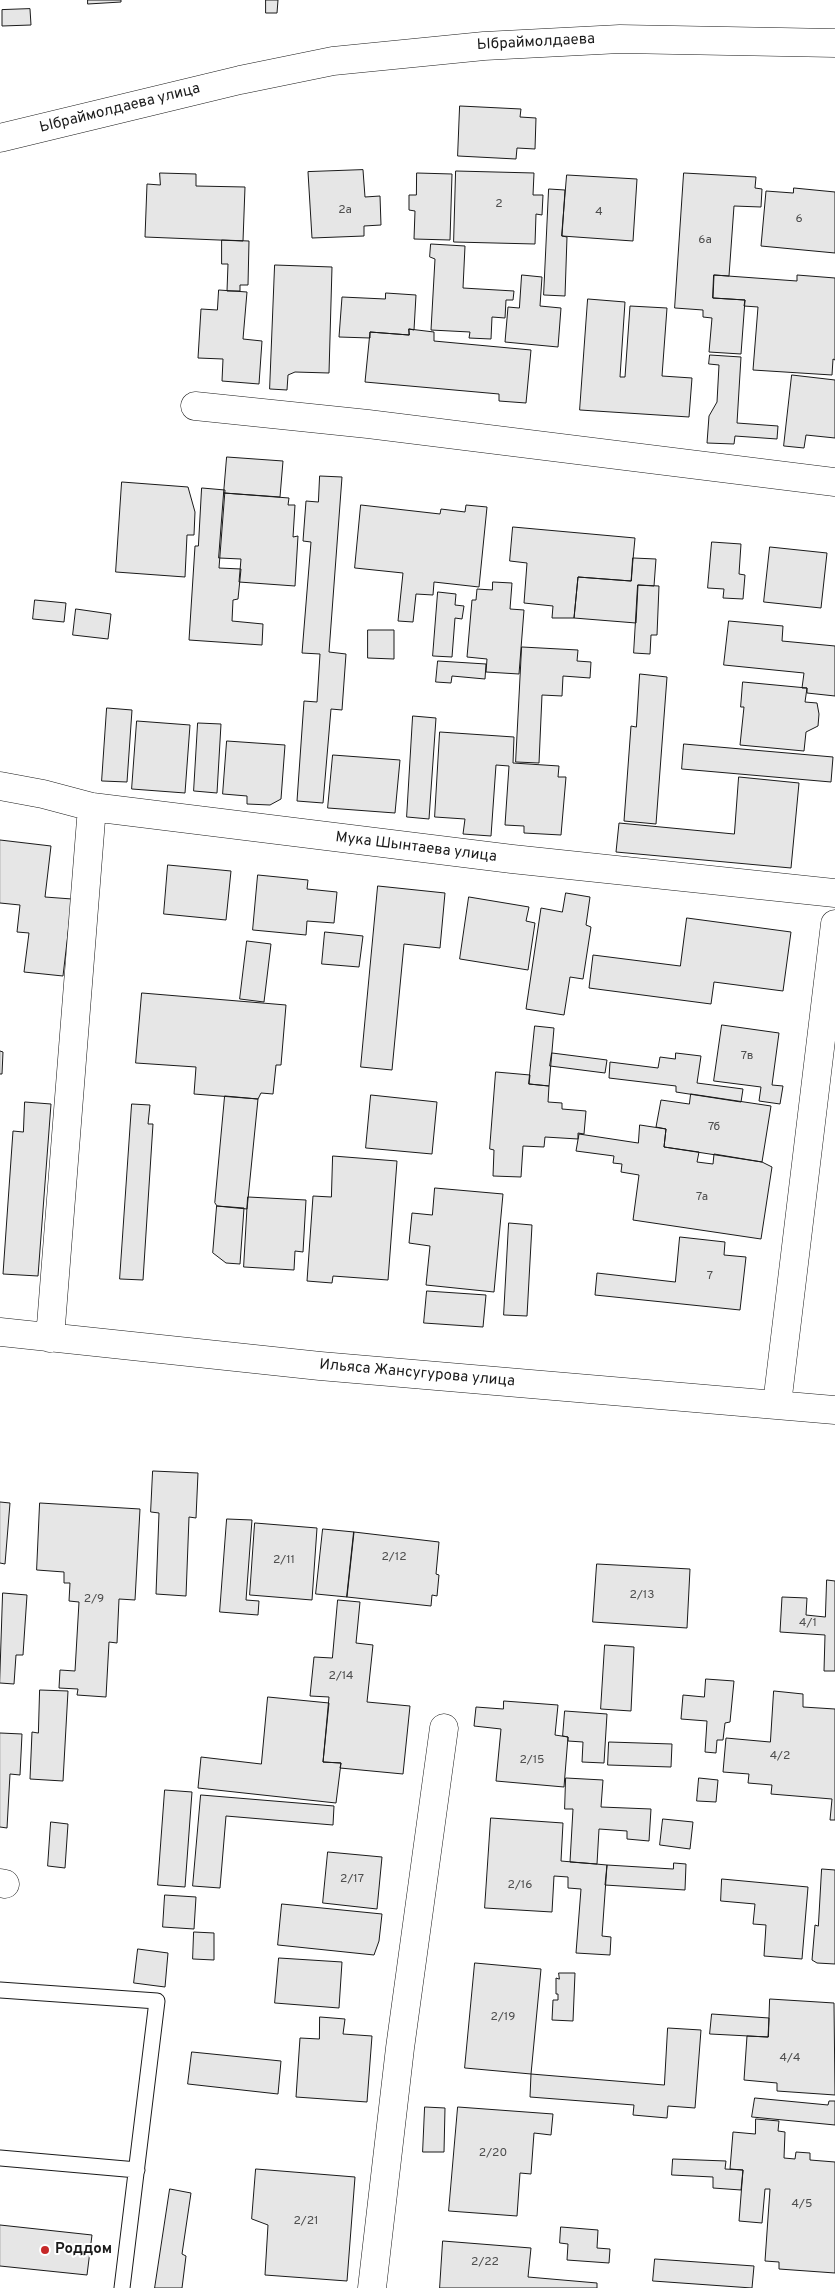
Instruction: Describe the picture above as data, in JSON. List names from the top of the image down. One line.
{"streets":{"street":["Ыбраймолдаева","Ыбраймолдаева улица","Мука Шынтаева улица","Ильяса Жансугурова улица"]},"crossings":[["Ыбраймолдаева","Ыбраймолдаева улица"]],"places":["Роддом"],"house_numbers":["2","2а","4","6","6а","7в","7б","7а","7","2/12","2/11","2/13","2/9","4/1","2/14","4/2","2/15","2/17","2/16","2/19","4/4","2/20","4/5","2/21","2/22"]}
